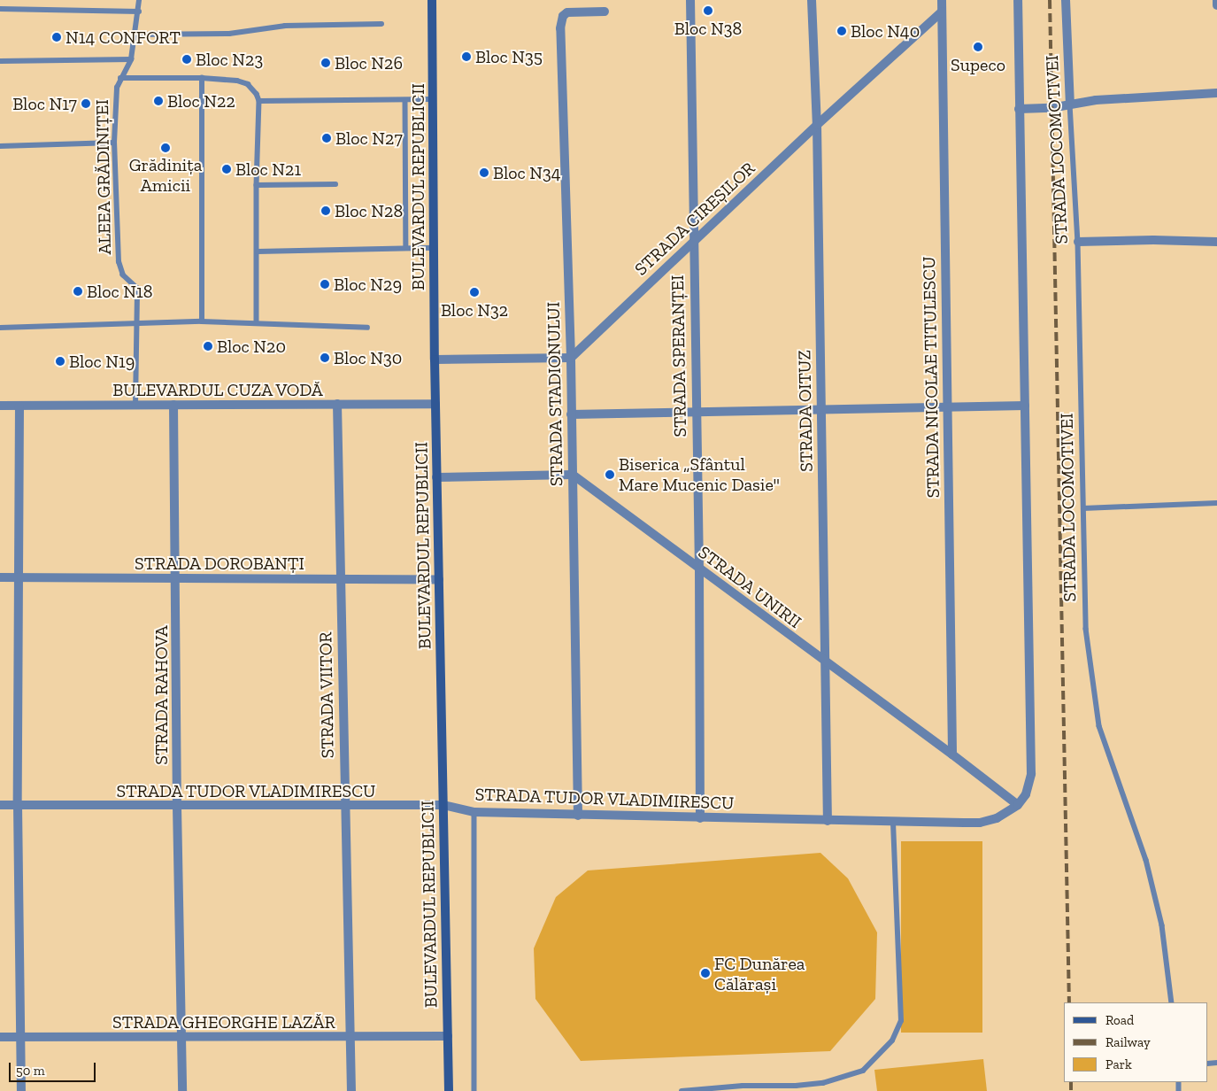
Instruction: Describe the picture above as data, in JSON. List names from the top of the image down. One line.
{"streets":{"main road":["BULEVARDUL REPUBLICII"],"street":["STRADA LOCOMOTIVEI","STRADA CIREȘILOR","STRADA SPERANȚEI","STRADA NICOLAE TITULESCU","BULEVARDUL CUZA VODĂ","STRADA STADIONULUI","STRADA OITUZ","STRADA DOROBANȚI","STRADA UNIRII","STRADA RAHOVA","STRADA VIITOR","STRADA TUDOR VLADIMIRESCU","STRADA GHEORGHE LAZĂR"],"lane":["ALEEA GRĂDINIȚEI"]},"crossings":[["STRADA LOCOMOTIVEI","STRADA UNIRII"],["STRADA LOCOMOTIVEI","STRADA TUDOR VLADIMIRESCU"],["ALEEA GRĂDINIȚEI","BULEVARDUL CUZA VODĂ"],["BULEVARDUL REPUBLICII","BULEVARDUL CUZA VODĂ"],["BULEVARDUL REPUBLICII","STRADA DOROBANȚI"],["BULEVARDUL REPUBLICII","STRADA TUDOR VLADIMIRESCU"],["BULEVARDUL REPUBLICII","STRADA GHEORGHE LAZĂR"],["STRADA CIREȘILOR","STRADA SPERANȚEI"],["STRADA CIREȘILOR","STRADA NICOLAE TITULESCU"],["STRADA CIREȘILOR","STRADA STADIONULUI"],["STRADA CIREȘILOR","STRADA OITUZ"],["STRADA SPERANȚEI","STRADA UNIRII"],["STRADA SPERANȚEI","STRADA TUDOR VLADIMIRESCU"],["STRADA NICOLAE TITULESCU","STRADA UNIRII"],["BULEVARDUL CUZA VODĂ","STRADA RAHOVA"],["BULEVARDUL CUZA VODĂ","STRADA VIITOR"],["STRADA STADIONULUI","STRADA UNIRII"],["STRADA STADIONULUI","STRADA TUDOR VLADIMIRESCU"],["STRADA OITUZ","STRADA UNIRII"],["STRADA OITUZ","STRADA TUDOR VLADIMIRESCU"],["STRADA DOROBANȚI","STRADA RAHOVA"],["STRADA DOROBANȚI","STRADA VIITOR"],["STRADA UNIRII","STRADA TUDOR VLADIMIRESCU"],["STRADA RAHOVA","STRADA TUDOR VLADIMIRESCU"],["STRADA RAHOVA","STRADA GHEORGHE LAZĂR"],["STRADA VIITOR","STRADA TUDOR VLADIMIRESCU"],["STRADA VIITOR","STRADA GHEORGHE LAZĂR"]],"places":["Bloc N38","Bloc N40","N14 CONFORT","Supeco","Bloc N35","Bloc N23","Bloc N26","Bloc N22","Bloc N17","Bloc N27","Grădinița Amicii","Bloc N21","Bloc N34","Bloc N28","Bloc N29","Bloc N18","Bloc N32","Bloc N20","Bloc N30","Bloc N19","Biserica „Sfântul Mare Mucenic Dasie\"","FC Dunărea Călărași"],"legend":["Road","Railway","Park"],"scale_bar":"50 m"}
